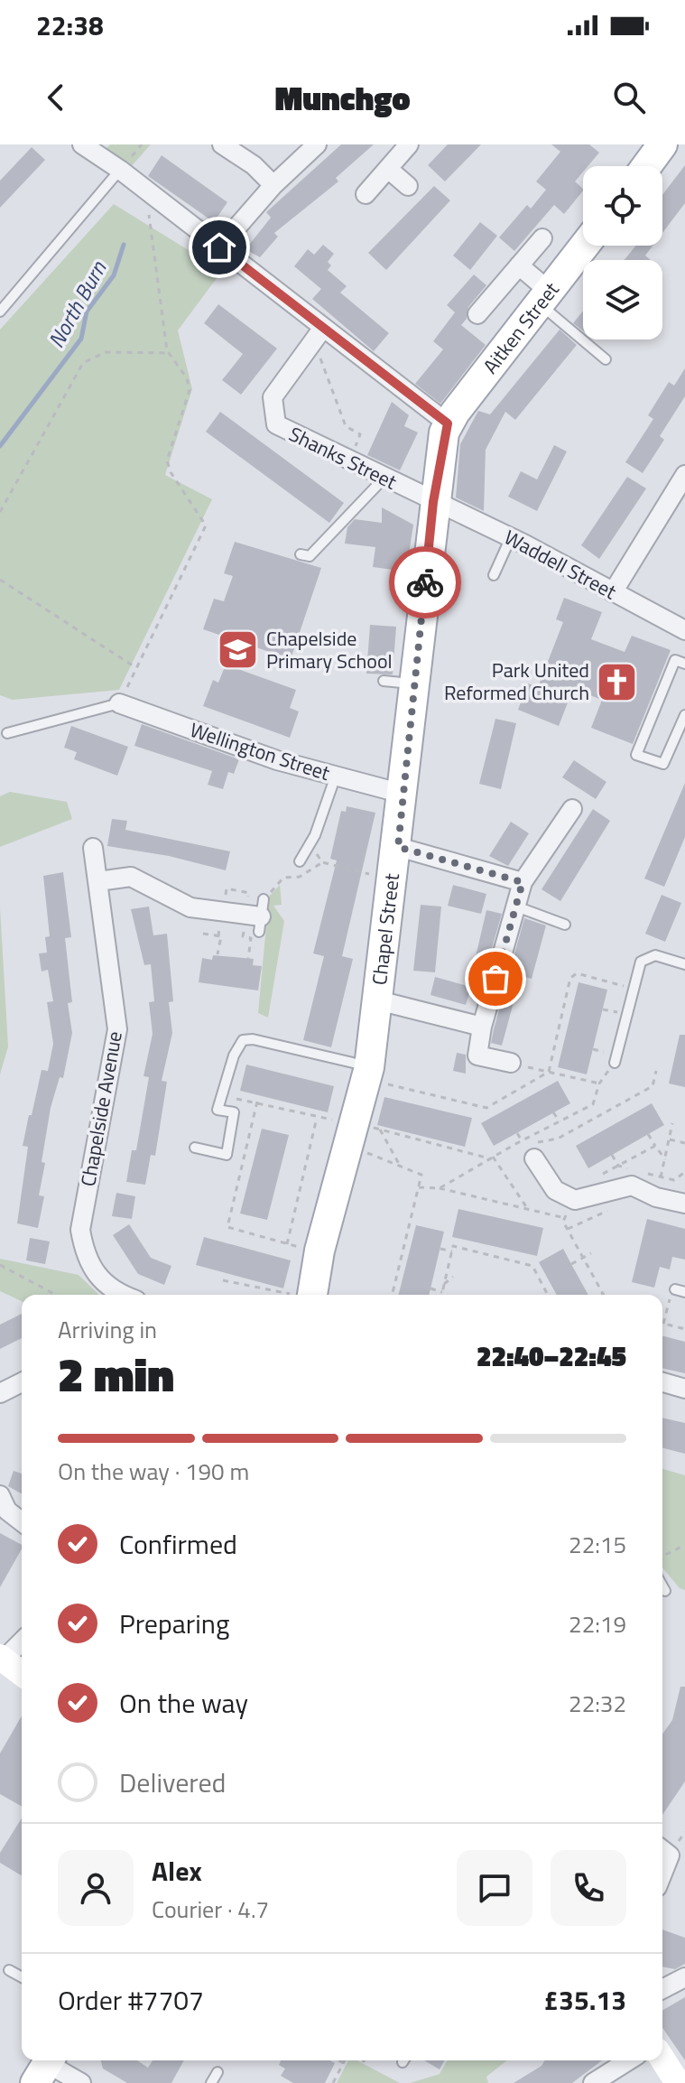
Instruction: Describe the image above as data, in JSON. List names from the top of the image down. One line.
{"streets":{"main road":["Aitken Street","Chapel Street"],"street":["Shanks Street","Waddell Street","Wellington Street","Chapelside Avenue"]},"crossings":[["Aitken Street","Chapel Street"],["Shanks Street","Waddell Street"],["Shanks Street","Chapel Street"],["Waddell Street","Chapel Street"],["Wellington Street","Chapel Street"]],"water":["North Burn"],"places":{"school or university":["Chapelside Primary School"],"church":["Park United Reformed Church"]},"page":{"status":"22:38","header":"Munchgo","heading":["2 min","Arriving in","22:40–22:45"],"panel":["Alex","Courier · 4.7","Order #7707","£35.13"],"bar":"On the way · 190 m","list":[["Confirmed","22:15"],["Preparing","22:19"],["On the way","22:32"],"Delivered"]}}
